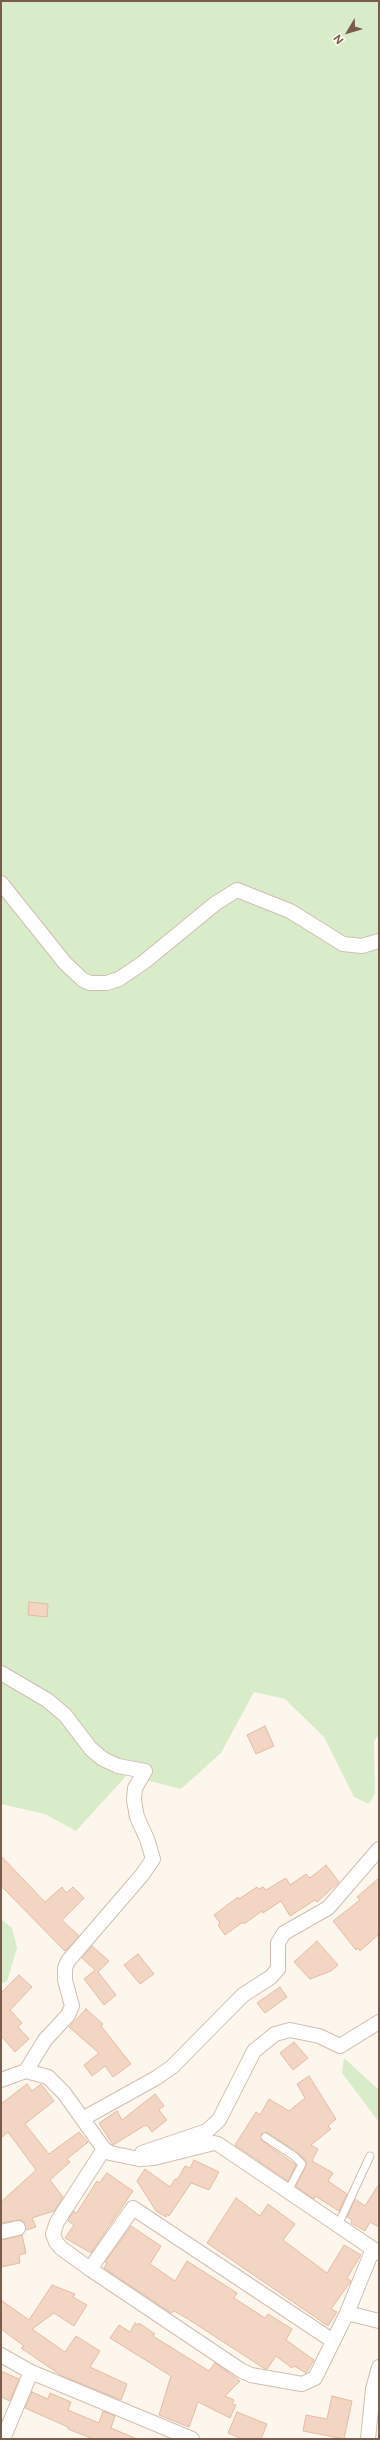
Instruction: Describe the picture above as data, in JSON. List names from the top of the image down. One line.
{"north":"bottom left"}
